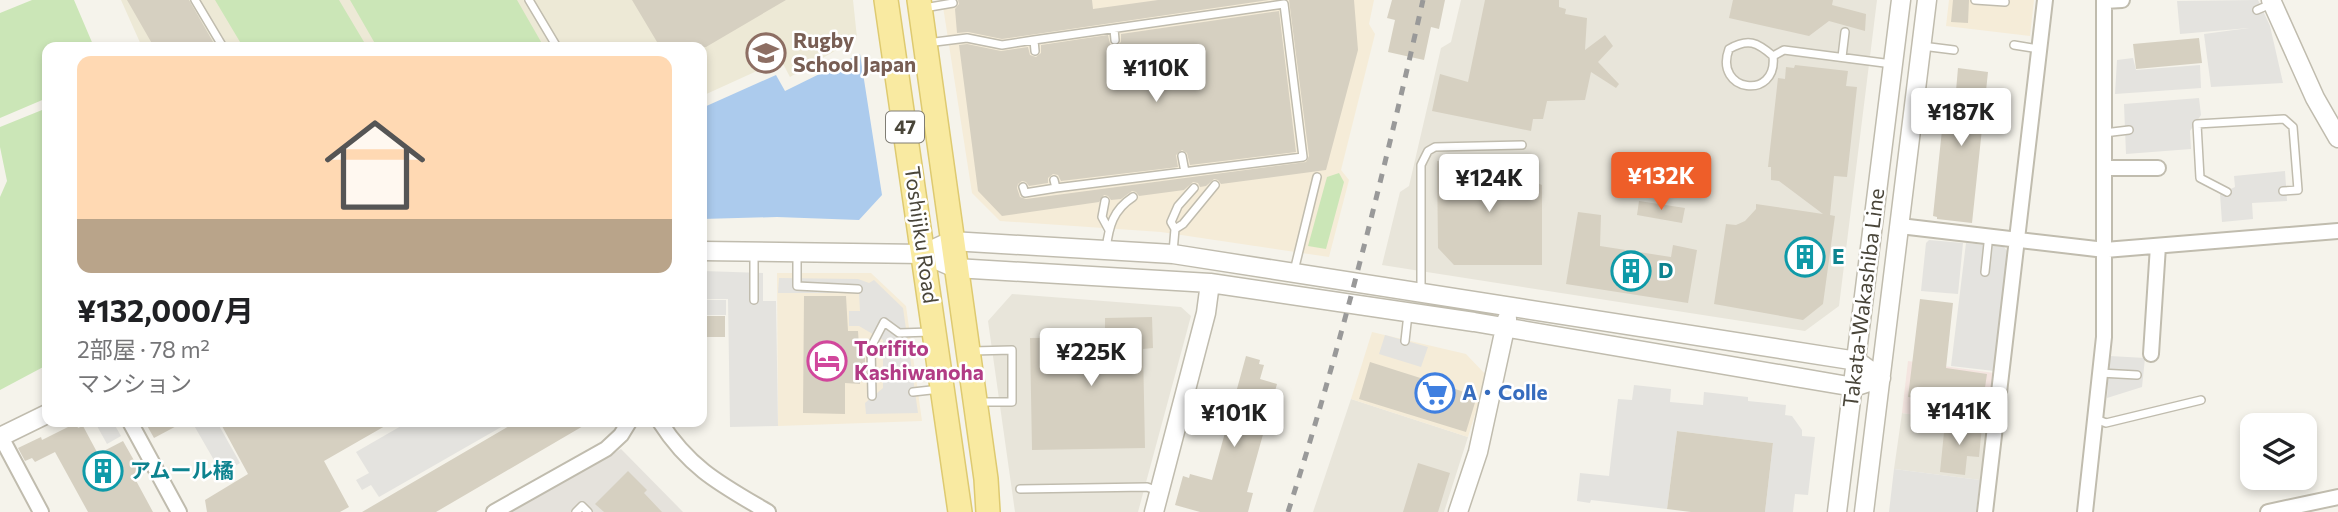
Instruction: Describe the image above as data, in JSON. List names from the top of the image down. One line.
{"streets":{"main road":["47","Toshijiku Road"],"street":["Takata-Wakashiba Line"]},"places":{"school or university":["Rugby School Japan"],"building":["E","D","アムール橘"],"hotel":["Torifito Kashiwanoha"],"supermarket":["A・Colle"]},"page":{"list":[{"name":"¥132,000/月","note":"2部屋 · 78 m² · マンション"}],"price":["¥110K","¥187K","¥132K","¥124K","¥225K","¥141K","¥101K"]}}
